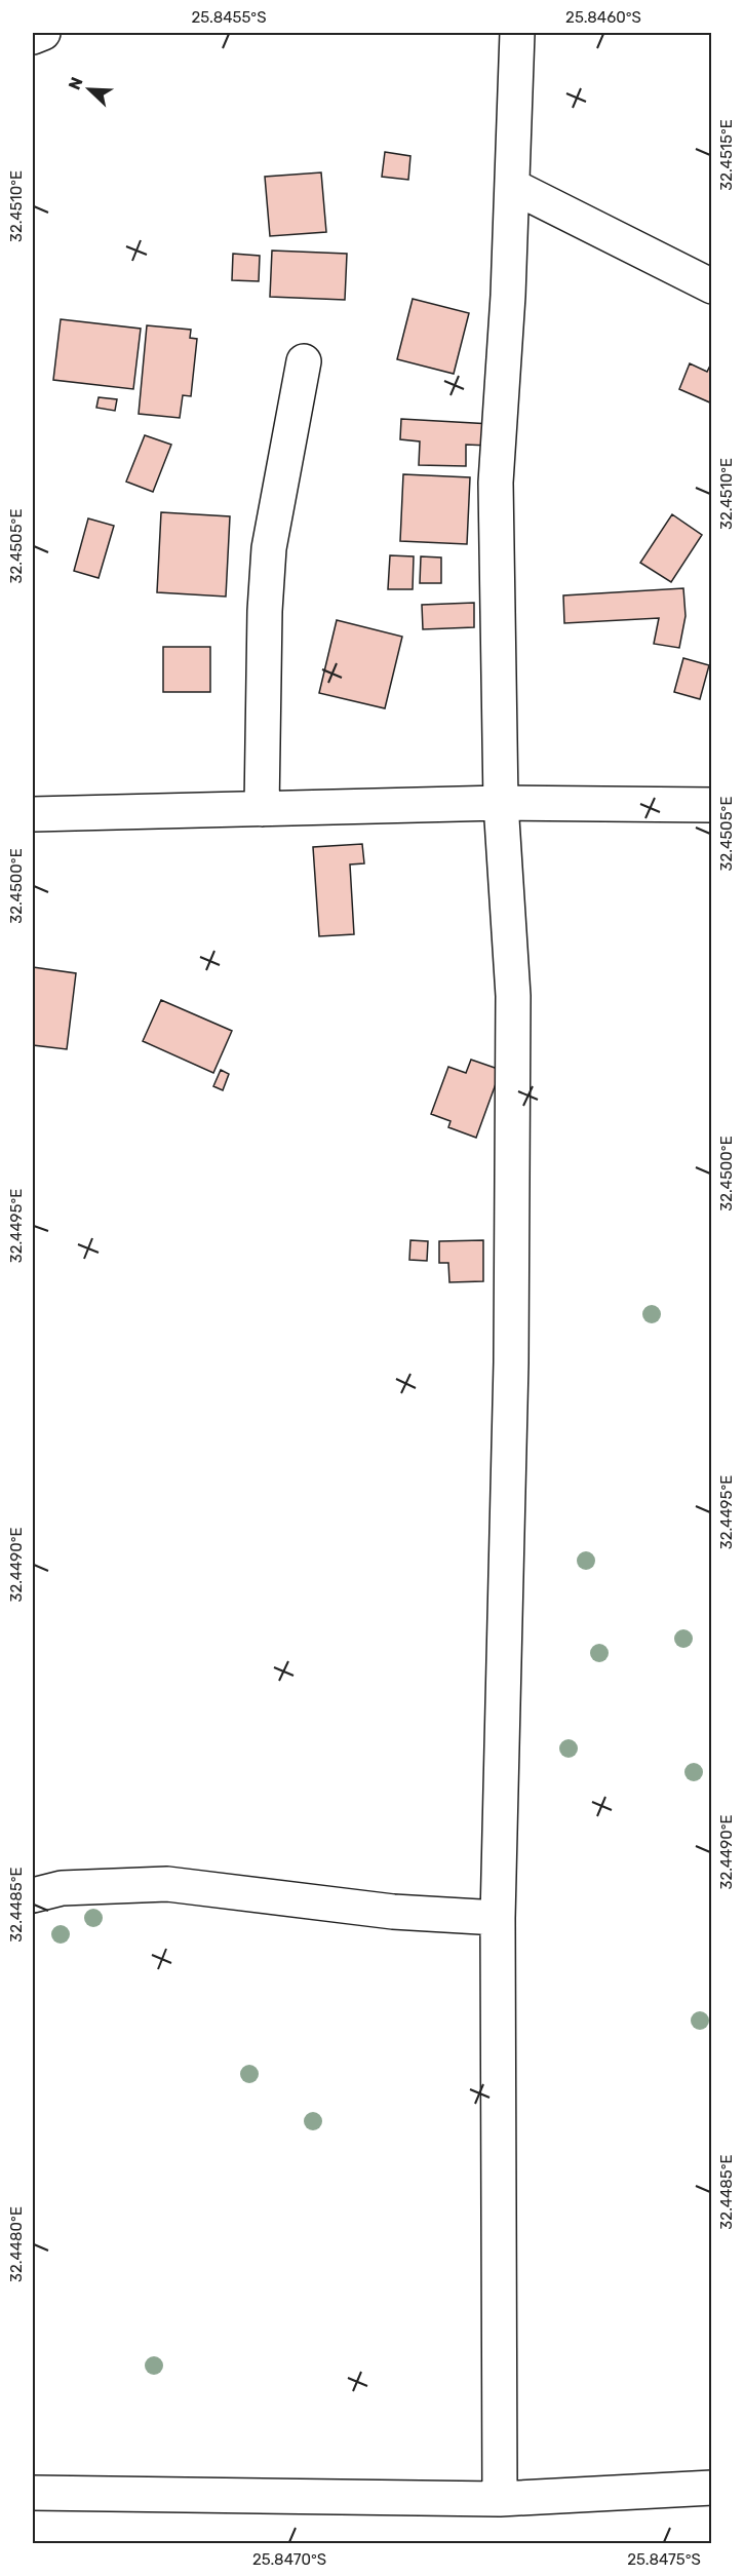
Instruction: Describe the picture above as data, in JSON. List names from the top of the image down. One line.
{"north":"top left","coordinates":["25.8455°S","25.8460°S","32.4515°E","32.4510°E","32.4505°E","32.4500°E","32.4495°E","32.4490°E","32.4485°E","32.4480°E","25.8470°S","25.8475°S"]}
